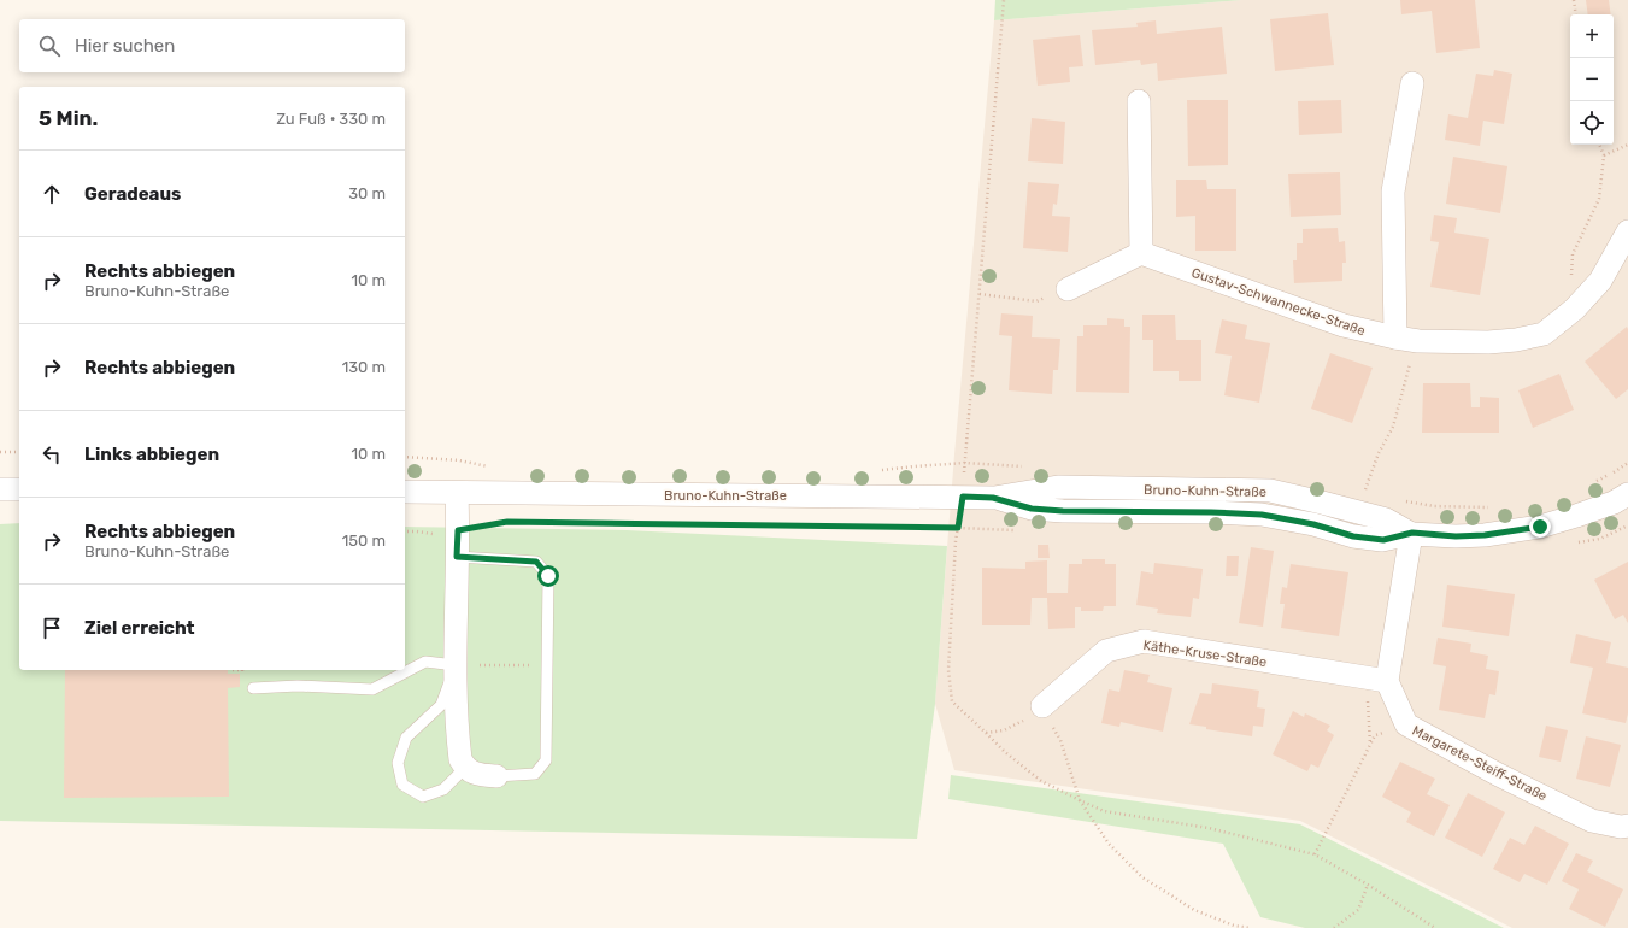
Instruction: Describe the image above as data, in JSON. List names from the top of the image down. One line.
{"streets":{"street":["Gustav-Schwannecke-Straße","Bruno-Kuhn-Straße","Käthe-Kruse-Straße","Margarete-Steiff-Straße"]},"crossings":[["Käthe-Kruse-Straße","Margarete-Steiff-Straße"]],"page":{"map_buttons":["+","−"],"search":"Hier suchen","heading":["5 Min.","Zu Fuß · 330 m"],"list":[["Geradeaus","30 m"],["Rechts abbiegen","Bruno-Kuhn-Straße","10 m"],["Rechts abbiegen","130 m"],["Links abbiegen","10 m"],["Rechts abbiegen","Bruno-Kuhn-Straße","150 m"],"Ziel erreicht"]}}
